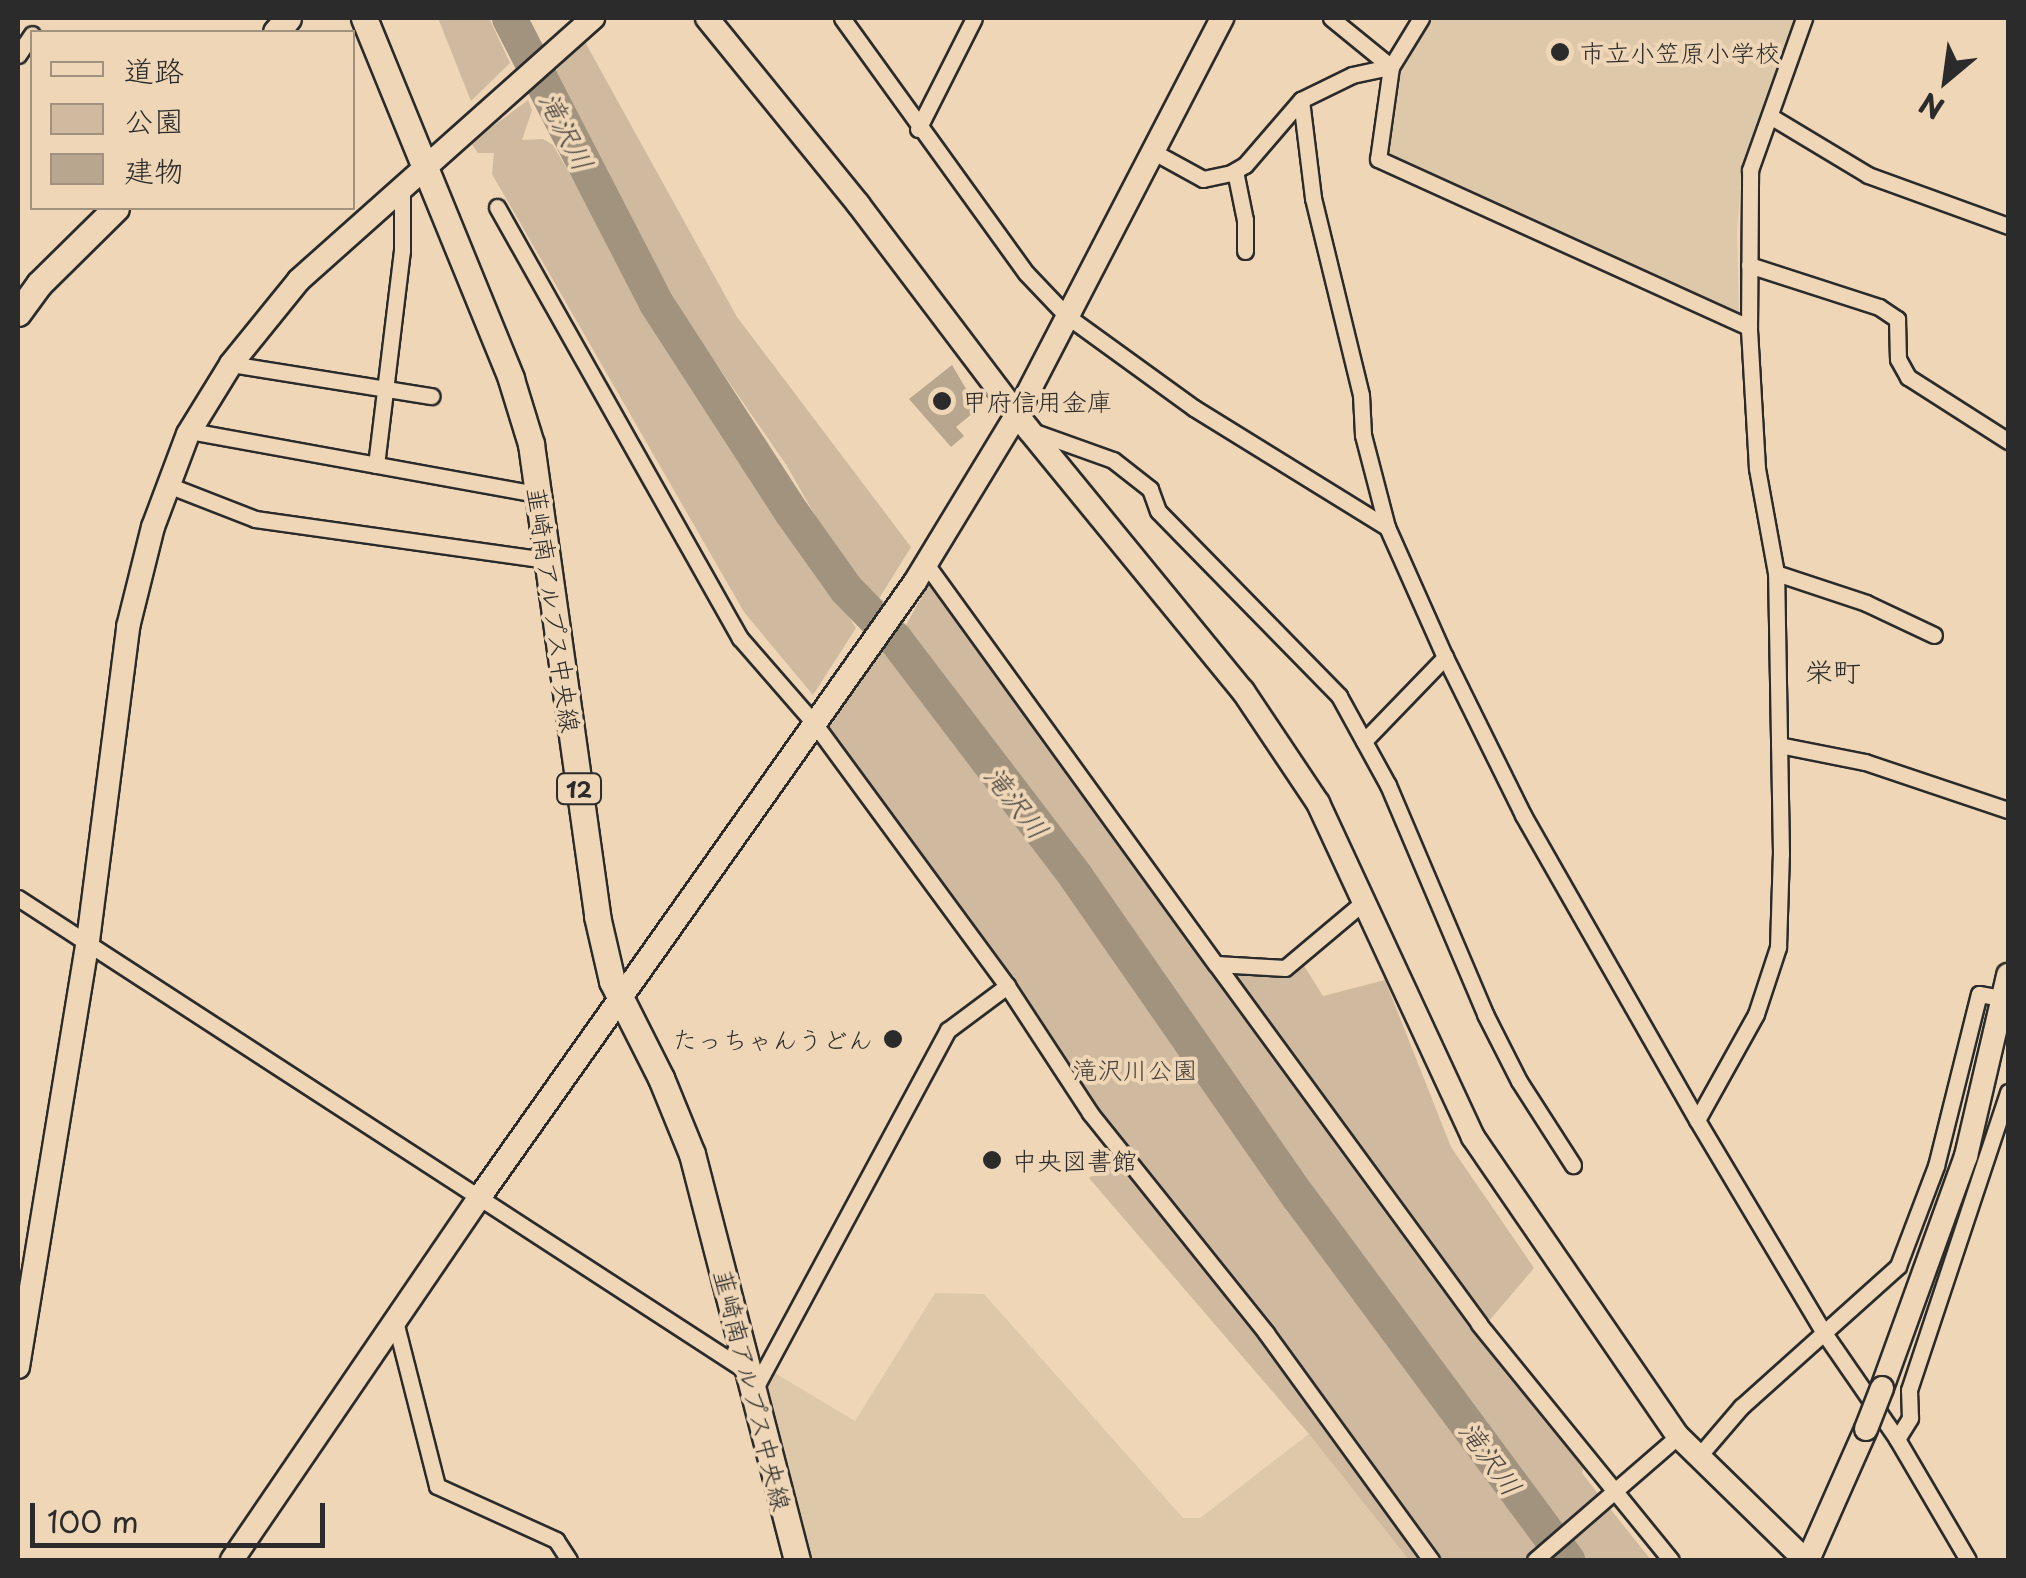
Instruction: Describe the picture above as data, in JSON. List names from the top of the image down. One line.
{"streets":{"main road":["韮崎南アルプス中央線","12"]},"districts":["栄町"],"water":["滝沢川"],"parks":["滝沢川公園"],"places":["市立小笠原小学校","甲府信用金庫","たっちゃんうどん","中央図書館"],"legend":["道路","公園","建物"],"scale_bar":"100 m","north":"bottom left"}
